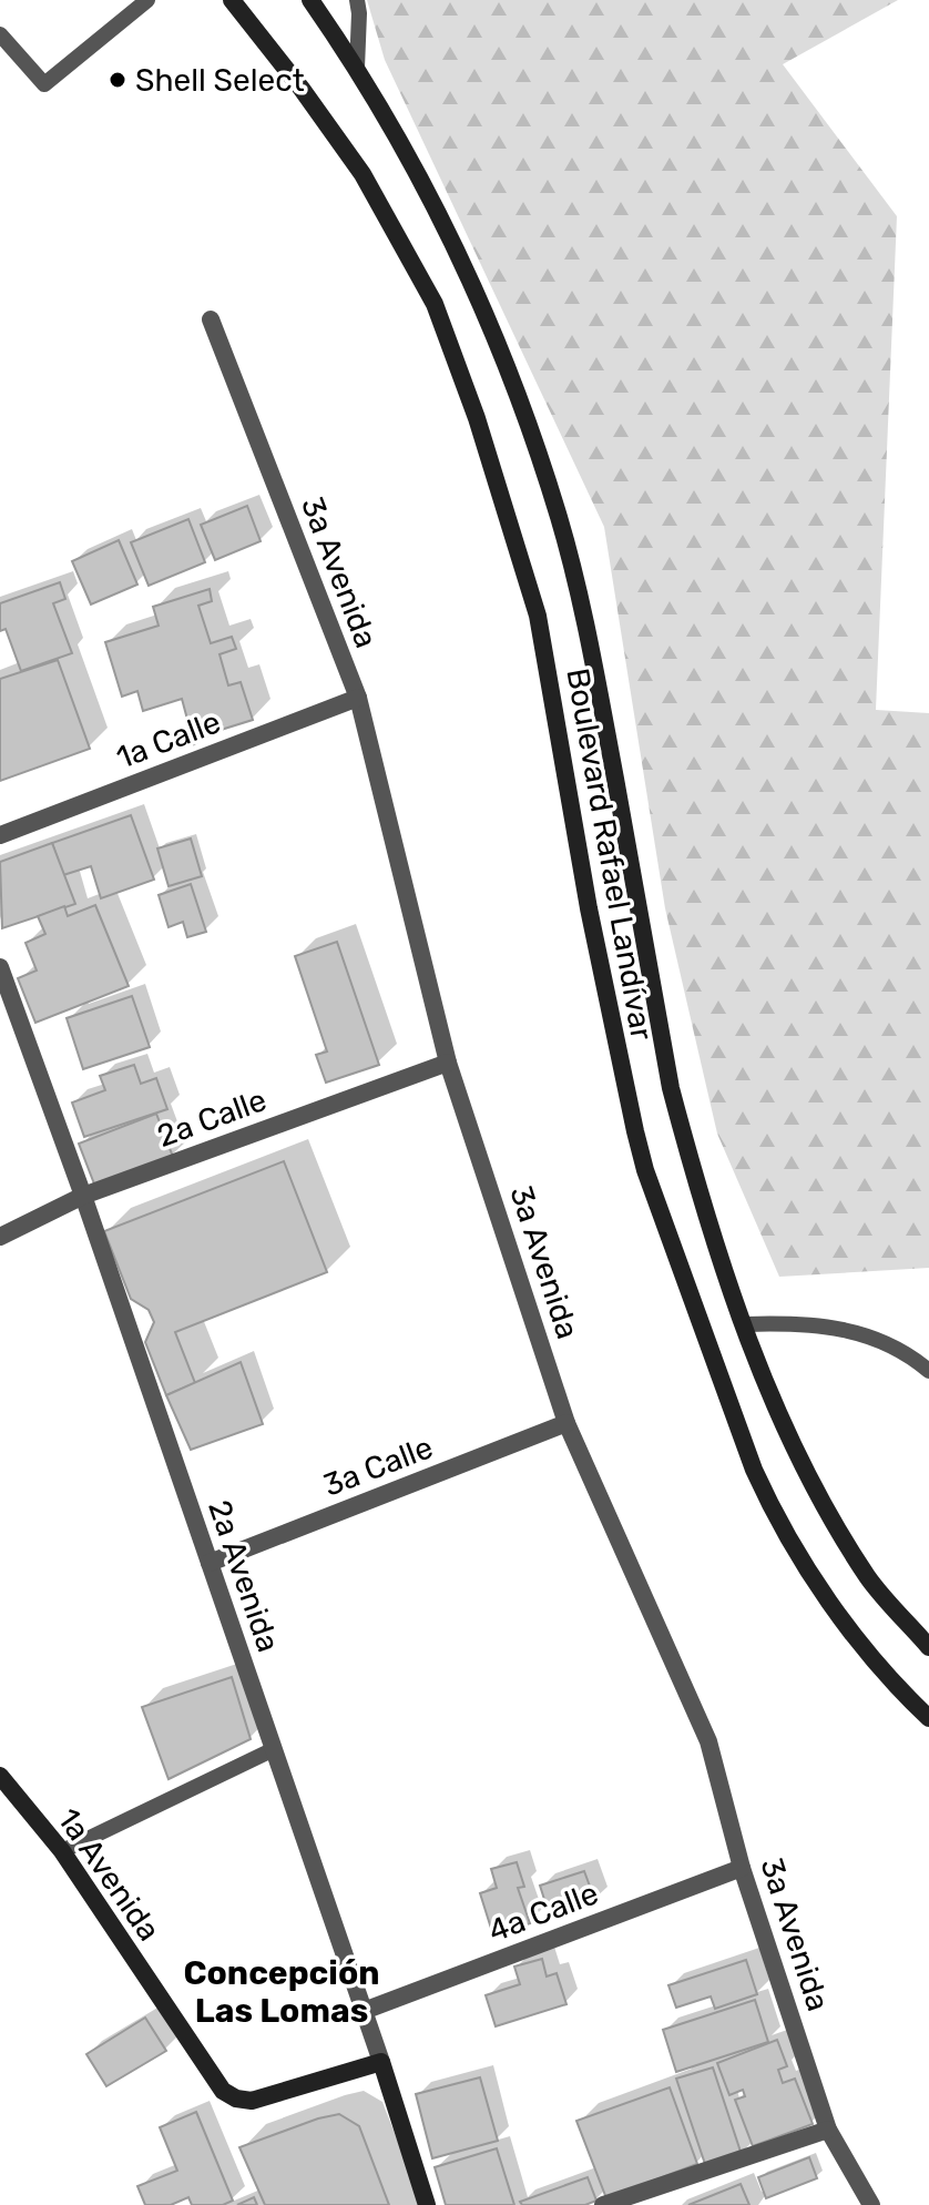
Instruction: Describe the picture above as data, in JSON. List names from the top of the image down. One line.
{"streets":{"main road":["Boulevard Rafael Landívar","2a Avenida","1a Avenida"],"street":["3a Avenida","1a Calle","2a Calle","3a Calle","4a Calle"]},"crossings":[["3a Avenida","1a Calle"],["3a Avenida","2a Calle"],["3a Avenida","3a Calle"],["3a Avenida","4a Calle"],["2a Calle","2a Avenida"],["3a Calle","2a Avenida"],["2a Avenida","1a Avenida"],["2a Avenida","4a Calle"]],"districts":["Concepción Las Lomas"],"places":["Shell Select"]}
